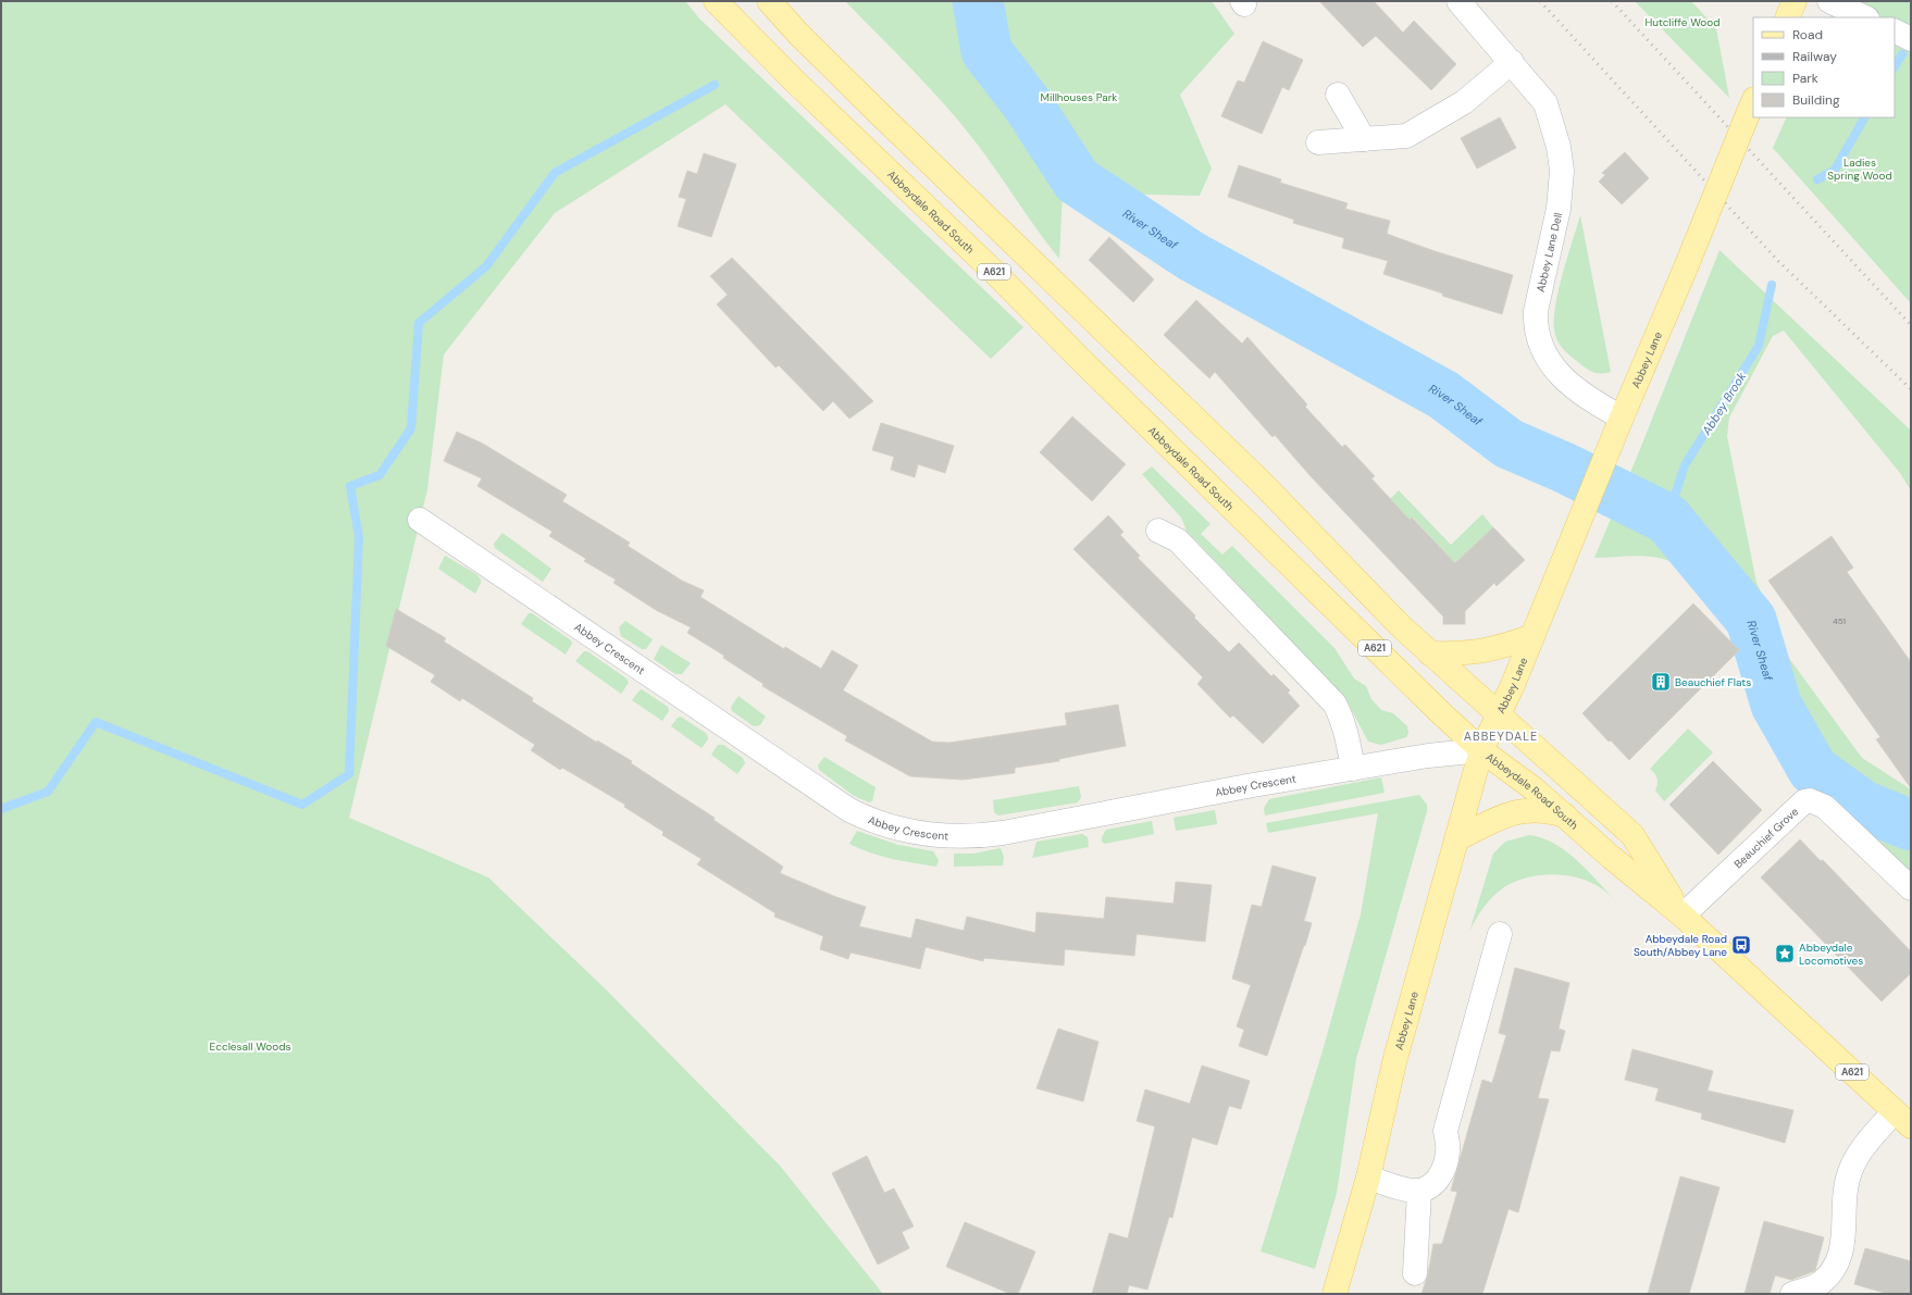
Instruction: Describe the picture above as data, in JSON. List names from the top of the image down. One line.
{"streets":{"main road":["Abbeydale Road South","A621","Abbey Lane"],"street":["Abbey Lane Dell","Abbey Crescent","Beauchief Grove"]},"crossings":[["Abbeydale Road South","Abbey Lane"],["Abbeydale Road South","Abbey Crescent"],["Abbeydale Road South","Beauchief Grove"],["Abbey Lane Dell","Abbey Lane"],["Abbey Lane","Abbey Crescent"]],"districts":["ABBEYDALE"],"water":["River Sheaf","Abbey Brook"],"parks":["Hutcliffe Wood","Millhouses Park","Ladies Spring Wood","Ecclesall Woods"],"places":{"building":["Beauchief Flats"],"bus stop":["Abbeydale Road South/Abbey Lane"],"place":["Abbeydale Locomotives"]},"house_numbers":["451"],"legend":["Road","Railway","Park","Building"]}
